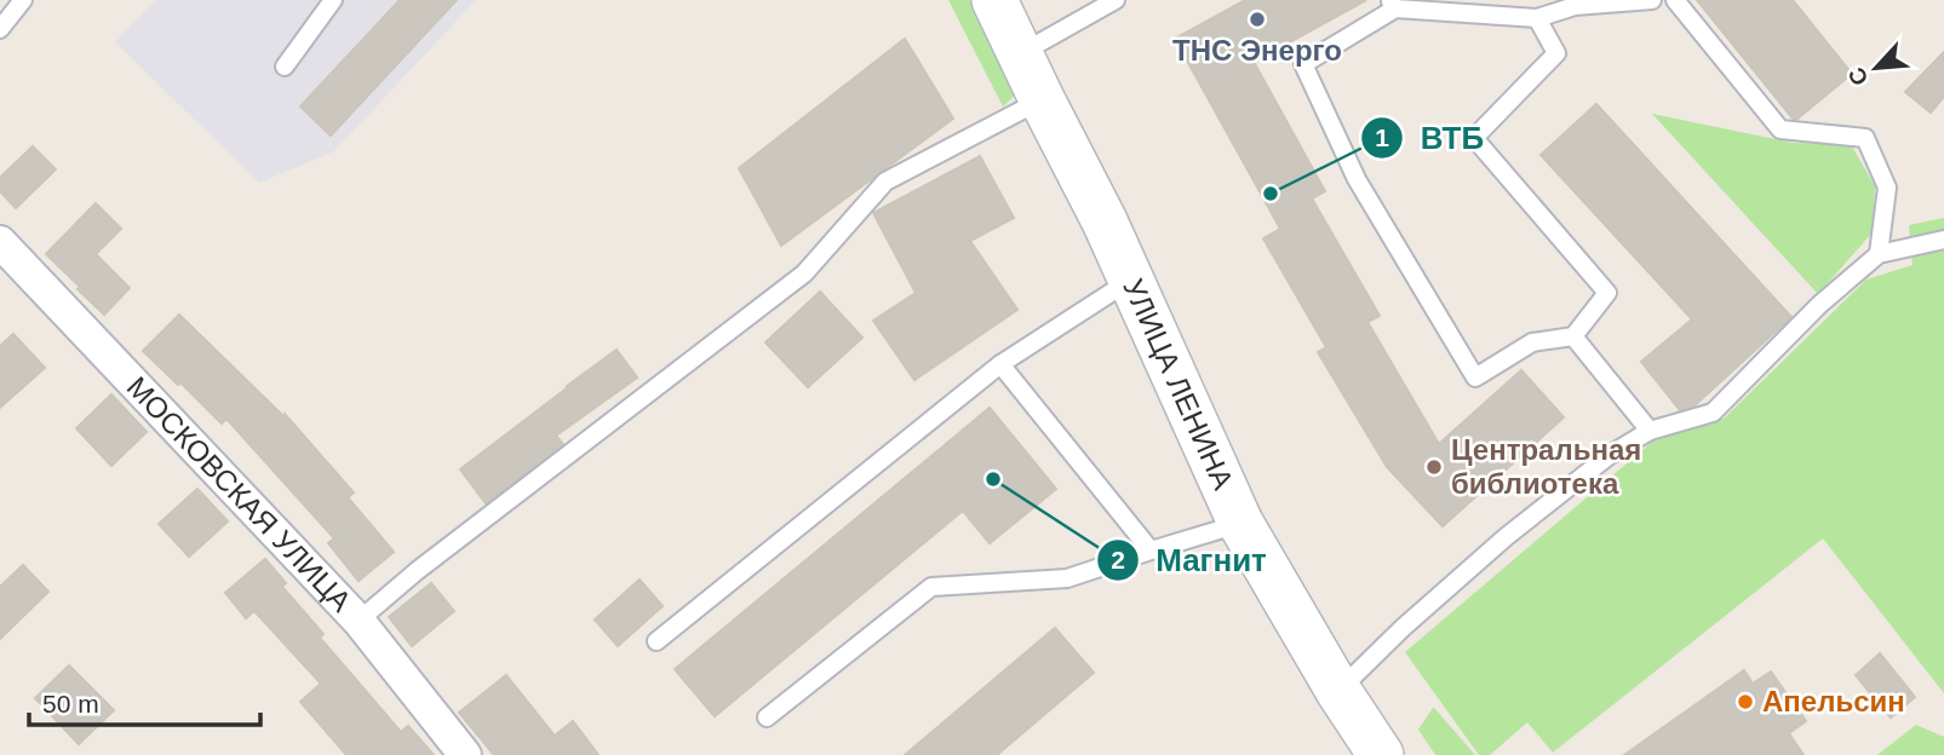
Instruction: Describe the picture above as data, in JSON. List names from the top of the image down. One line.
{"streets":{"main road":["УЛИЦА ЛЕНИНА"],"street":["МОСКОВСКАЯ УЛИЦА"]},"places":["ТНС Энерго","ВТБ","Центральная библиотека","Магнит","Апельсин"],"scale_bar":"50 m","north":"bottom left"}
